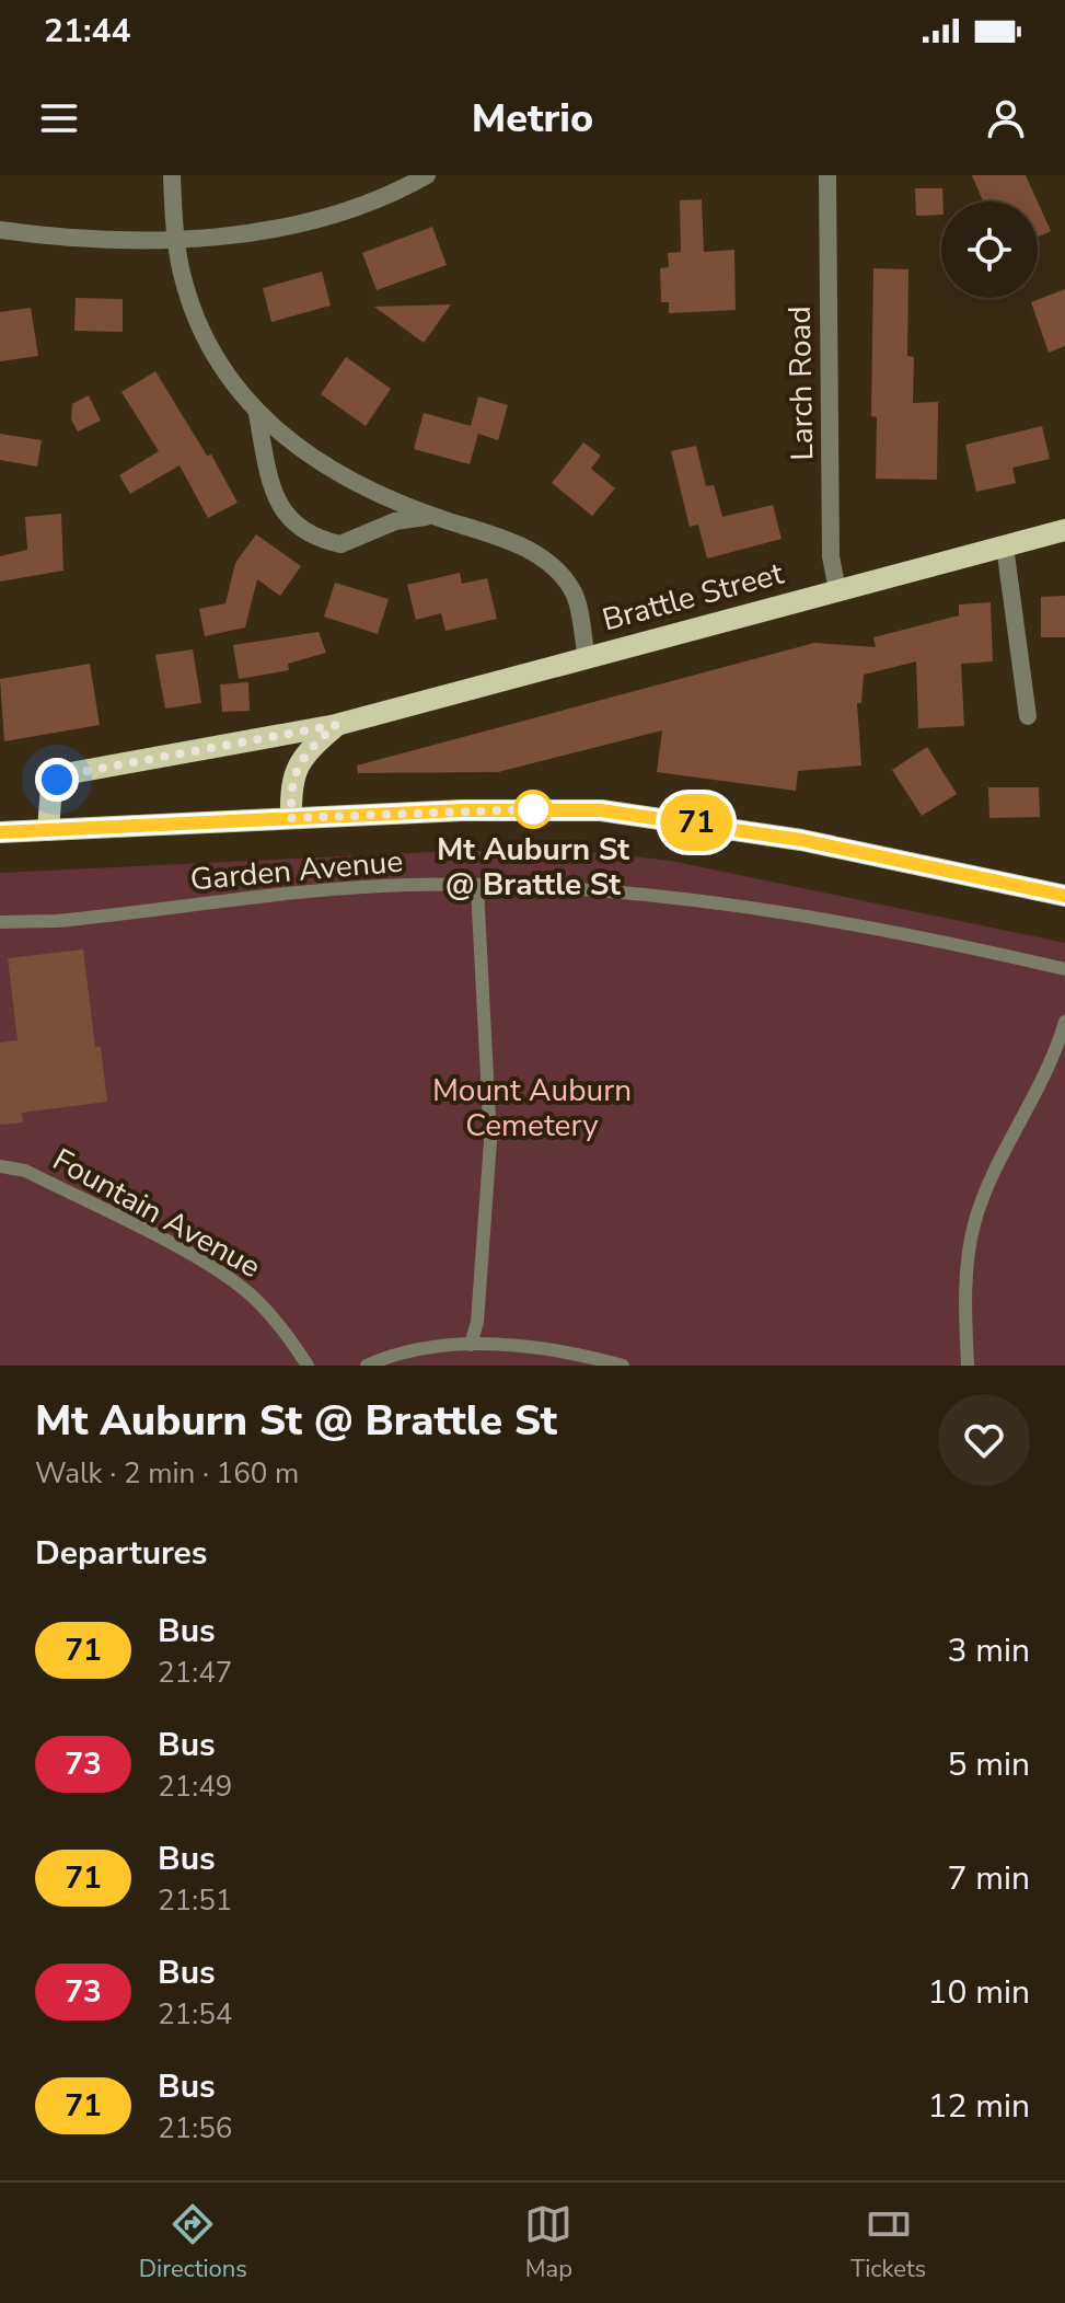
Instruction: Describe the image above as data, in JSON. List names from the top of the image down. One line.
{"streets":{"main road":["Brattle Street"],"street":["Larch Road"],"lane":["Garden Avenue","Fountain Avenue"]},"crossings":[["Larch Road","Brattle Street"]],"parks":["Mount Auburn Cemetery"],"places":["Mt Auburn St @ Brattle St"],"lines":["bus line 71"],"page":{"status":"21:44","header":"Metrio","on_map":"71","heading":[["Mt Auburn St @ Brattle St","Walk · 2 min · 160 m"],"Departures"],"list":[{"mark":"71","name":"Bus","note":"21:47","value":"3 min"},{"mark":"73","name":"Bus","note":"21:49","value":"5 min"},{"mark":"71","name":"Bus","note":"21:51","value":"7 min"},{"mark":"73","name":"Bus","note":"21:54","value":"10 min"},{"mark":"71","name":"Bus","note":"21:56","value":"12 min"}],"tabs":["Directions","Map","Tickets"]}}
